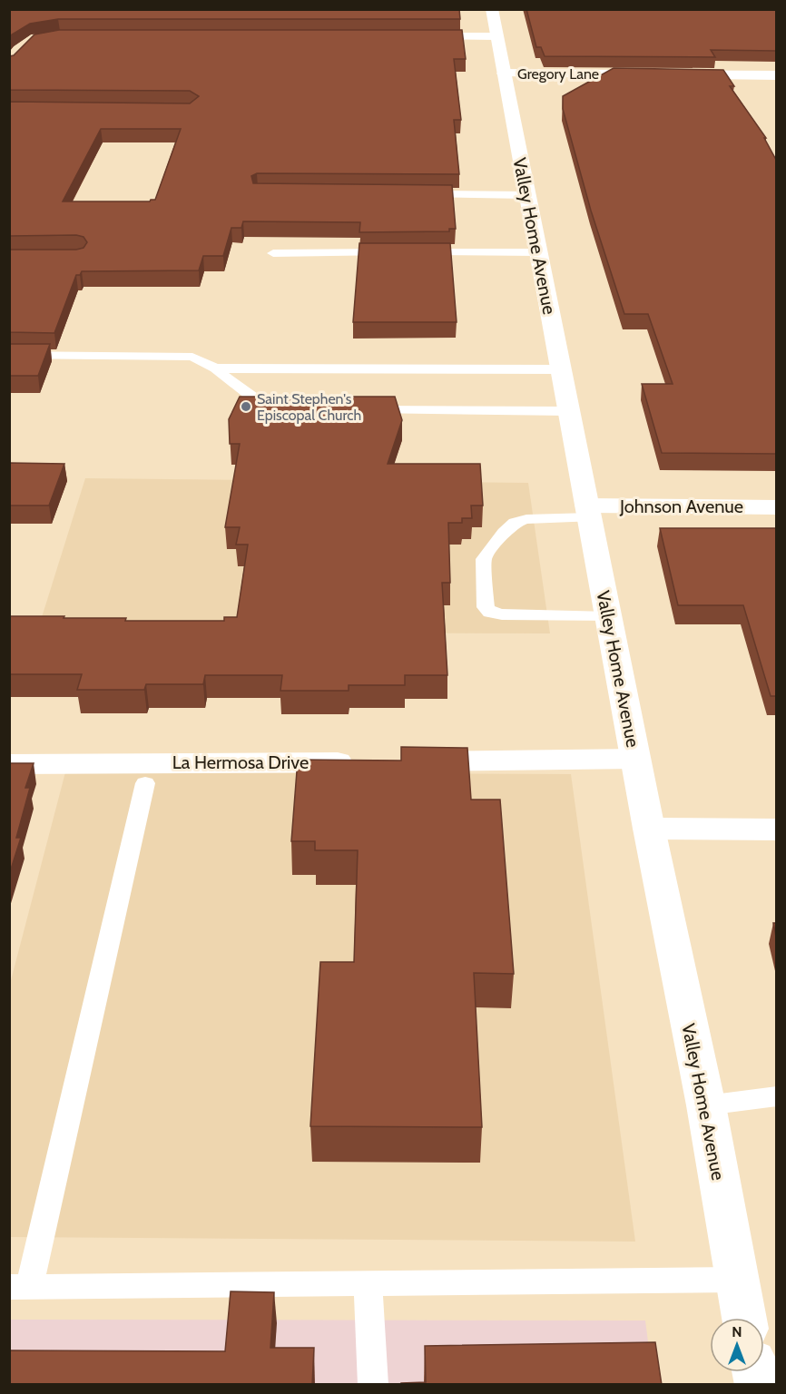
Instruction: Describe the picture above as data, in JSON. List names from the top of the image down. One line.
{"streets":{"street":["Gregory Lane","Valley Home Avenue","Johnson Avenue","La Hermosa Drive"]},"crossings":[["Gregory Lane","Valley Home Avenue"],["Valley Home Avenue","Johnson Avenue"]],"places":["Saint Stephen's Episcopal Church"],"north":"top"}
